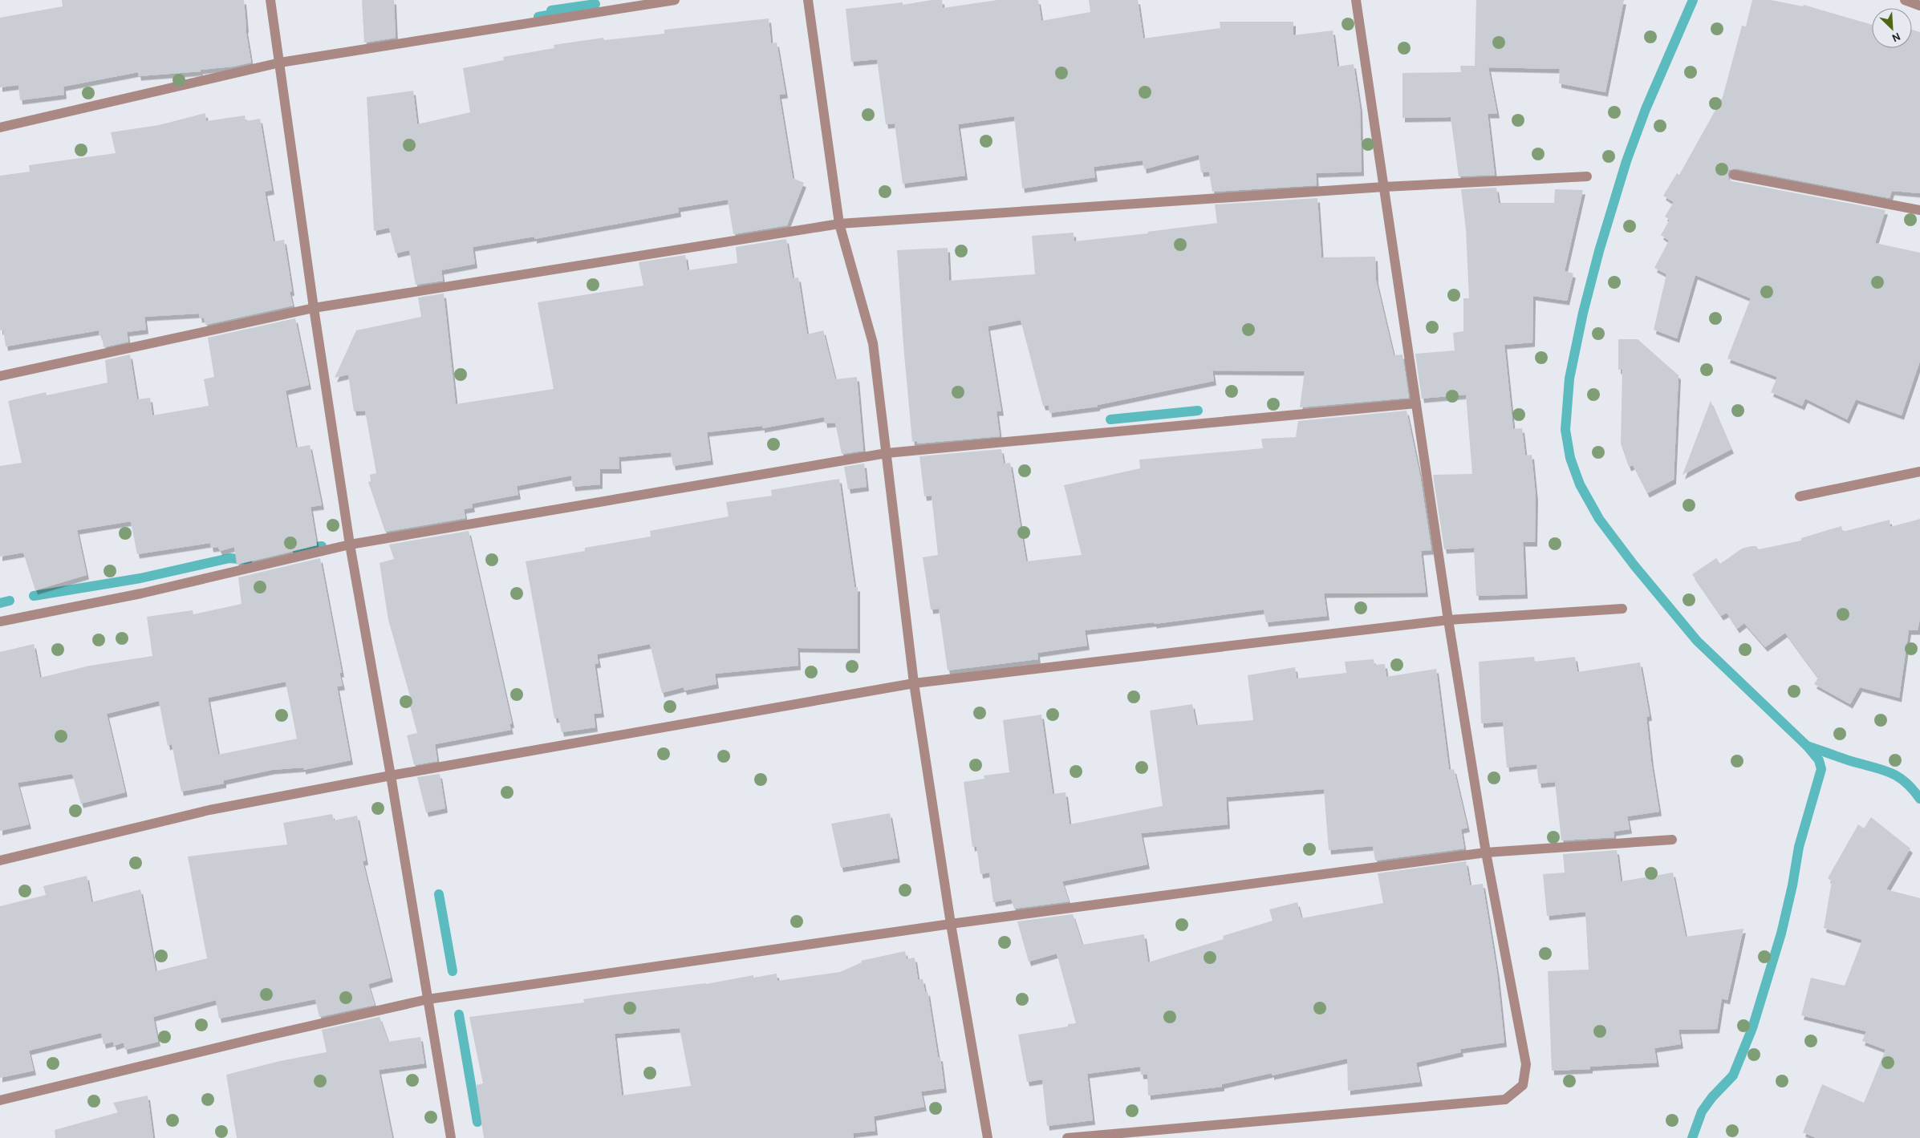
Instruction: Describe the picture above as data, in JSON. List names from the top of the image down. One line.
{"north":"bottom right"}
